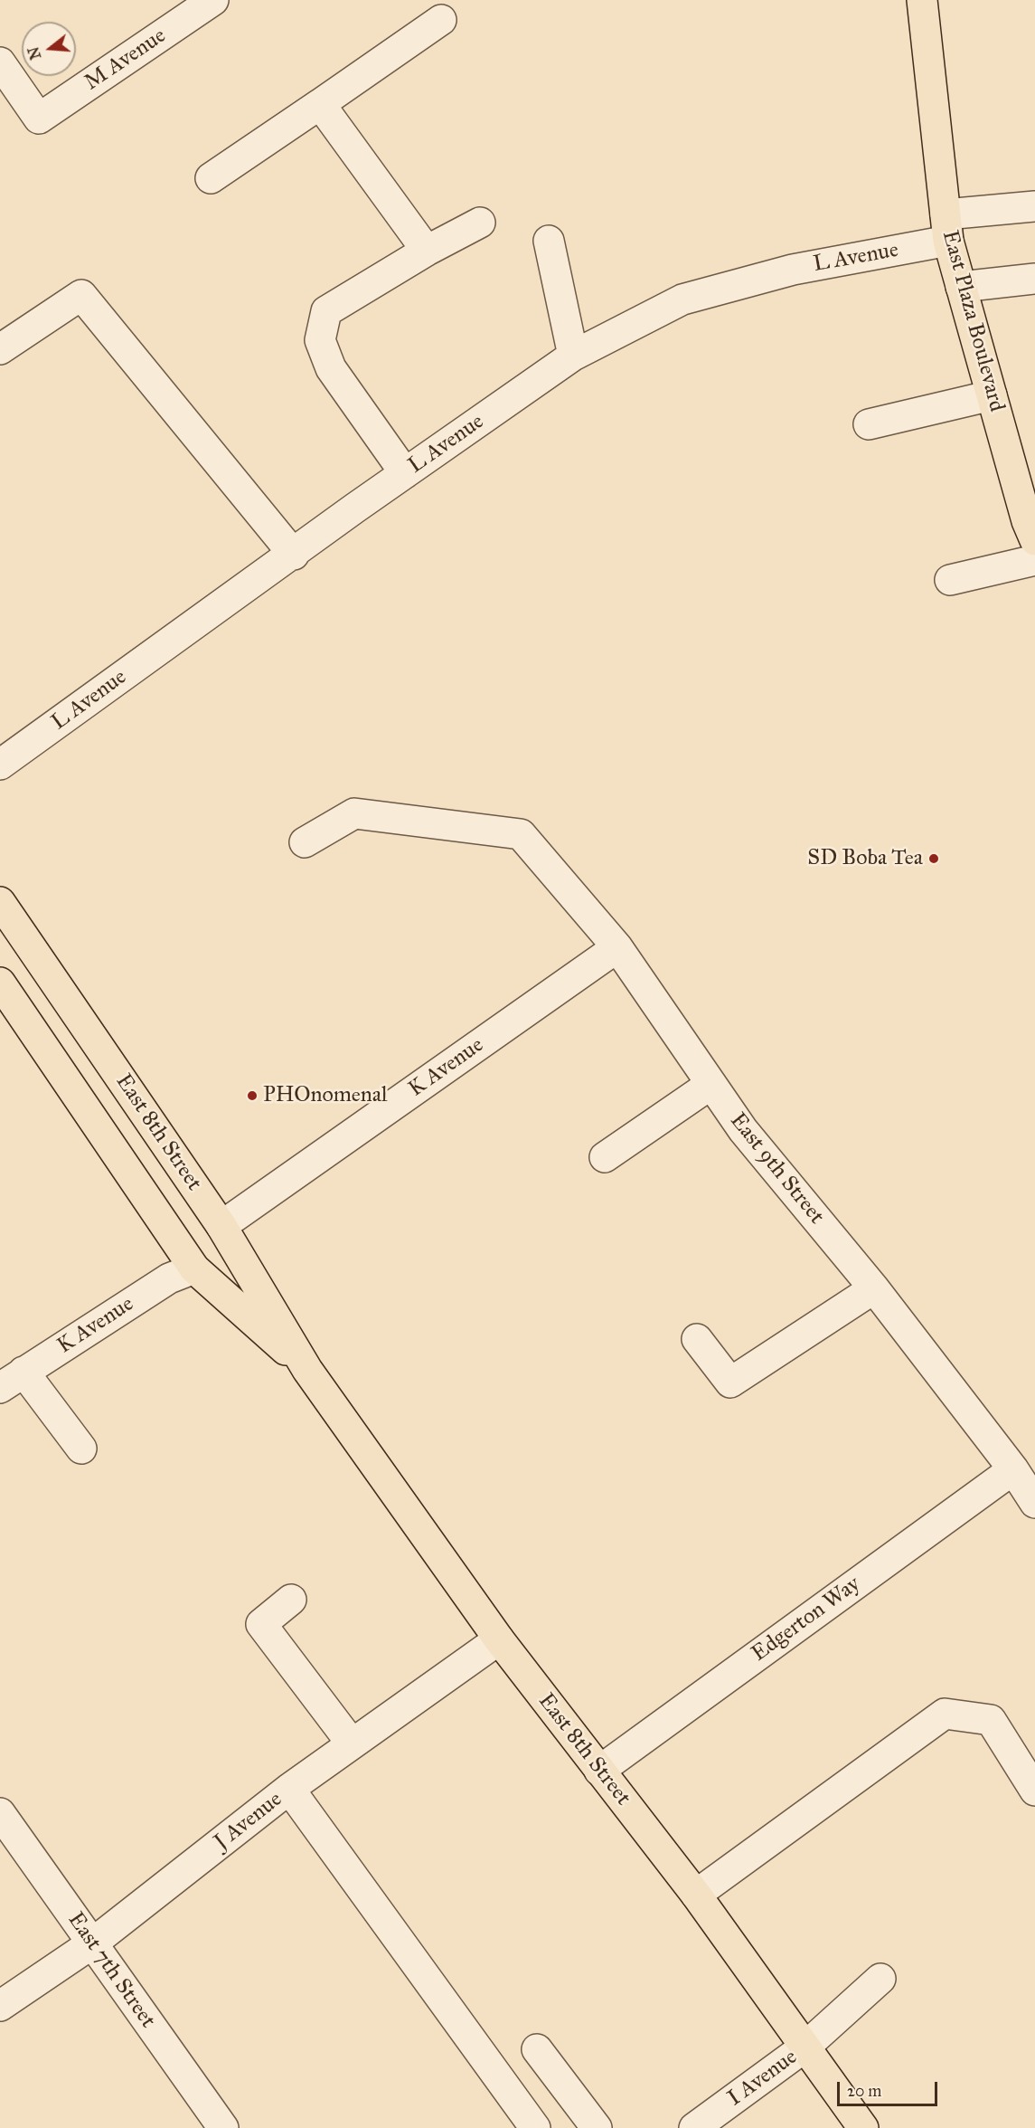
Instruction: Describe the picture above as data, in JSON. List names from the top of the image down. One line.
{"streets":{"main road":["East Plaza Boulevard","East 8th Street"],"street":["M Avenue","L Avenue","K Avenue","East 9th Street","Edgerton Way","J Avenue","East 7th Street","I Avenue"]},"crossings":[["L Avenue","East Plaza Boulevard"],["K Avenue","East 8th Street"],["K Avenue","East 9th Street"],["East 8th Street","Edgerton Way"],["East 8th Street","J Avenue"],["East 8th Street","I Avenue"],["East 9th Street","Edgerton Way"],["J Avenue","East 7th Street"]],"places":["SD Boba Tea","PHOnomenal"],"scale_bar":"20 m","north":"left"}
